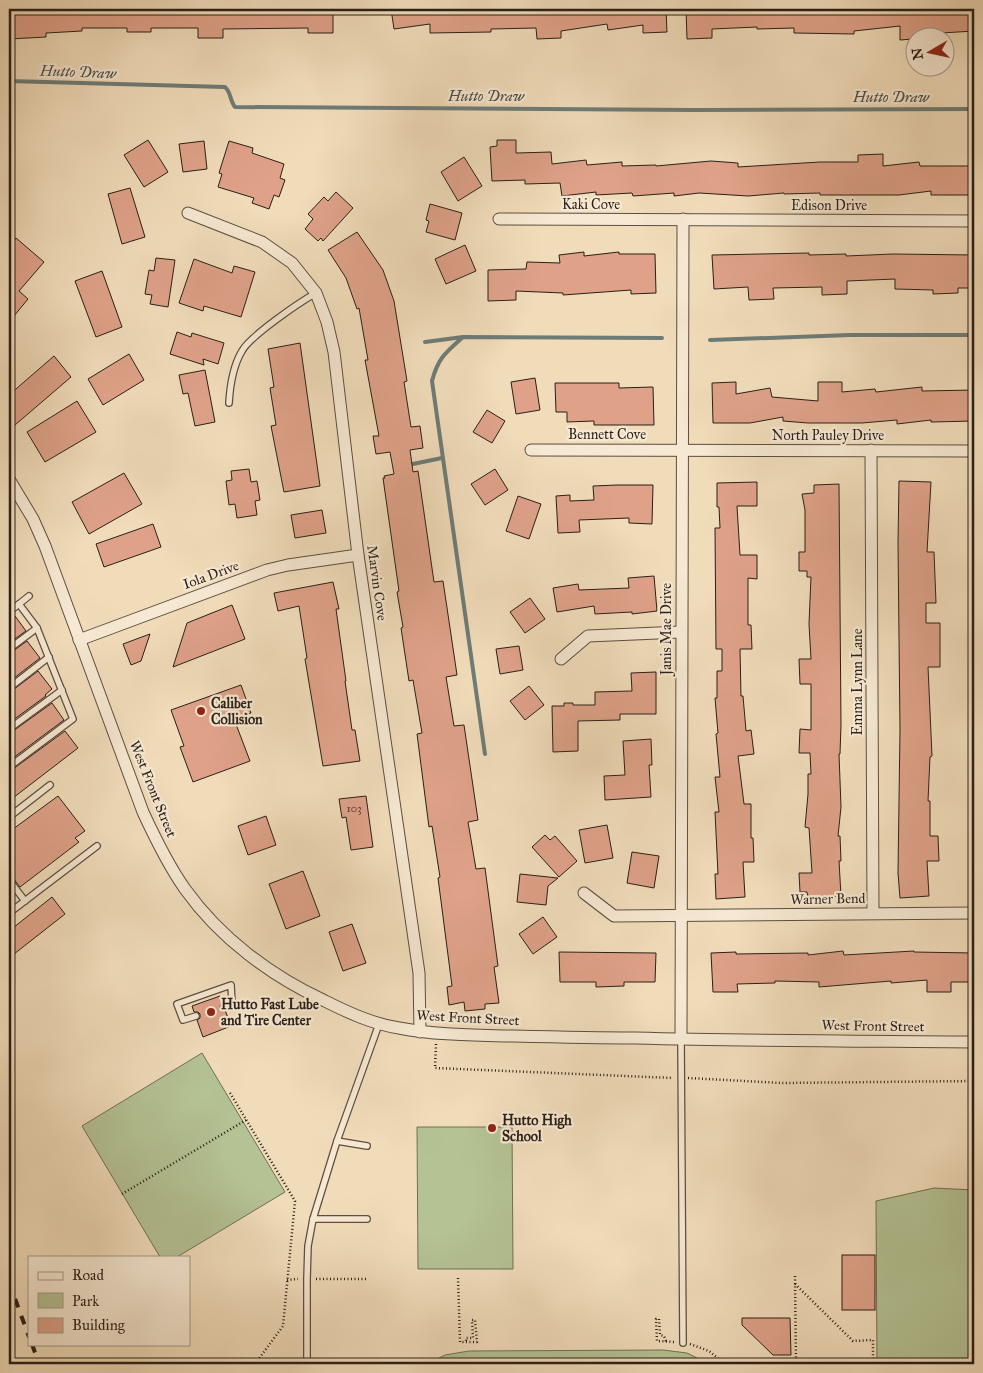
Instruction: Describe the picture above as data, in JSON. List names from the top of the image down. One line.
{"streets":{"street":["Kaki Cove","Edison Drive","Bennett Cove","North Pauley Drive","Iola Drive","Marvin Cove","Janis Mae Drive","Emma Lynn Lane","West Front Street","Warner Bend"]},"crossings":[["Kaki Cove","Edison Drive"],["Kaki Cove","Janis Mae Drive"],["Edison Drive","Janis Mae Drive"],["Bennett Cove","North Pauley Drive"],["Bennett Cove","Janis Mae Drive"],["North Pauley Drive","Janis Mae Drive"],["North Pauley Drive","Emma Lynn Lane"],["Iola Drive","Marvin Cove"],["Iola Drive","West Front Street"],["Marvin Cove","West Front Street"],["Janis Mae Drive","West Front Street"],["Janis Mae Drive","Warner Bend"],["Emma Lynn Lane","Warner Bend"]],"water":["Hutto Draw"],"places":["Caliber Collision","Hutto Fast Lube and Tire Center","Hutto High School"],"house_numbers":["103"],"legend":["Road","Park","Building"],"north":"left"}
